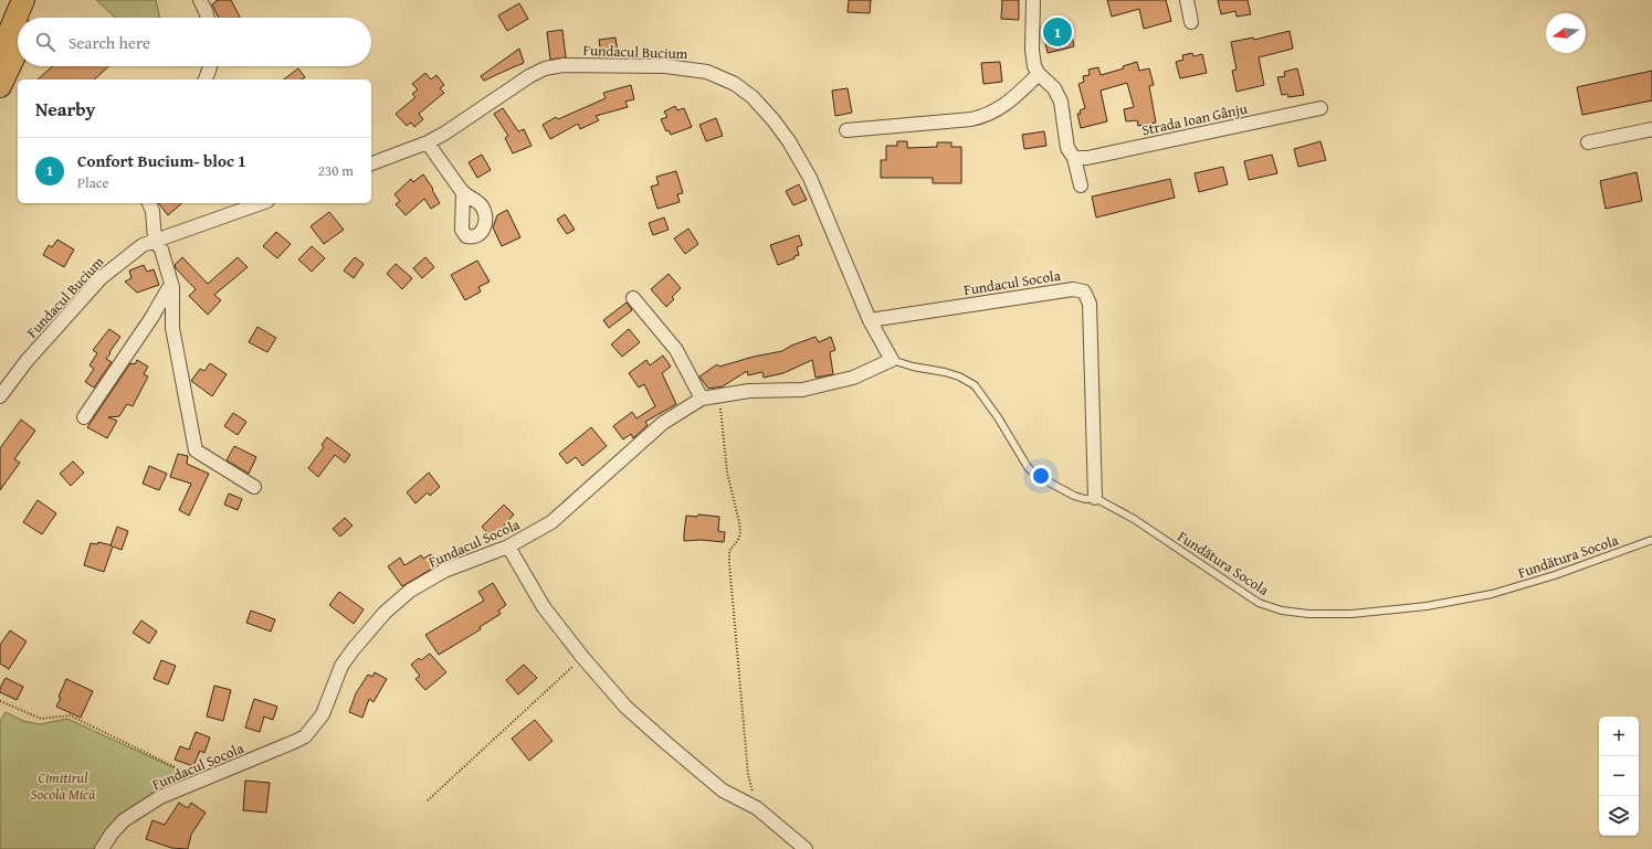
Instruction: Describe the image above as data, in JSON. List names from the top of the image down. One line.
{"streets":{"street":["Fundacul Bucium","Strada Ioan Gânju","Fundacul Socola"],"lane":["Fundătura Socola"]},"crossings":[["Fundacul Bucium","Fundacul Socola"],["Fundacul Bucium","Fundătura Socola"],["Fundacul Socola","Fundătura Socola"]],"parks":["Cimitirul Socola Mică"],"north":"left","page":{"pins":"1","search":"Search here","heading":"Nearby","list":[{"mark":"1","name":"Confort Bucium- bloc 1","note":"Place","value":"230 m"}],"map_buttons":["+","−"]}}
